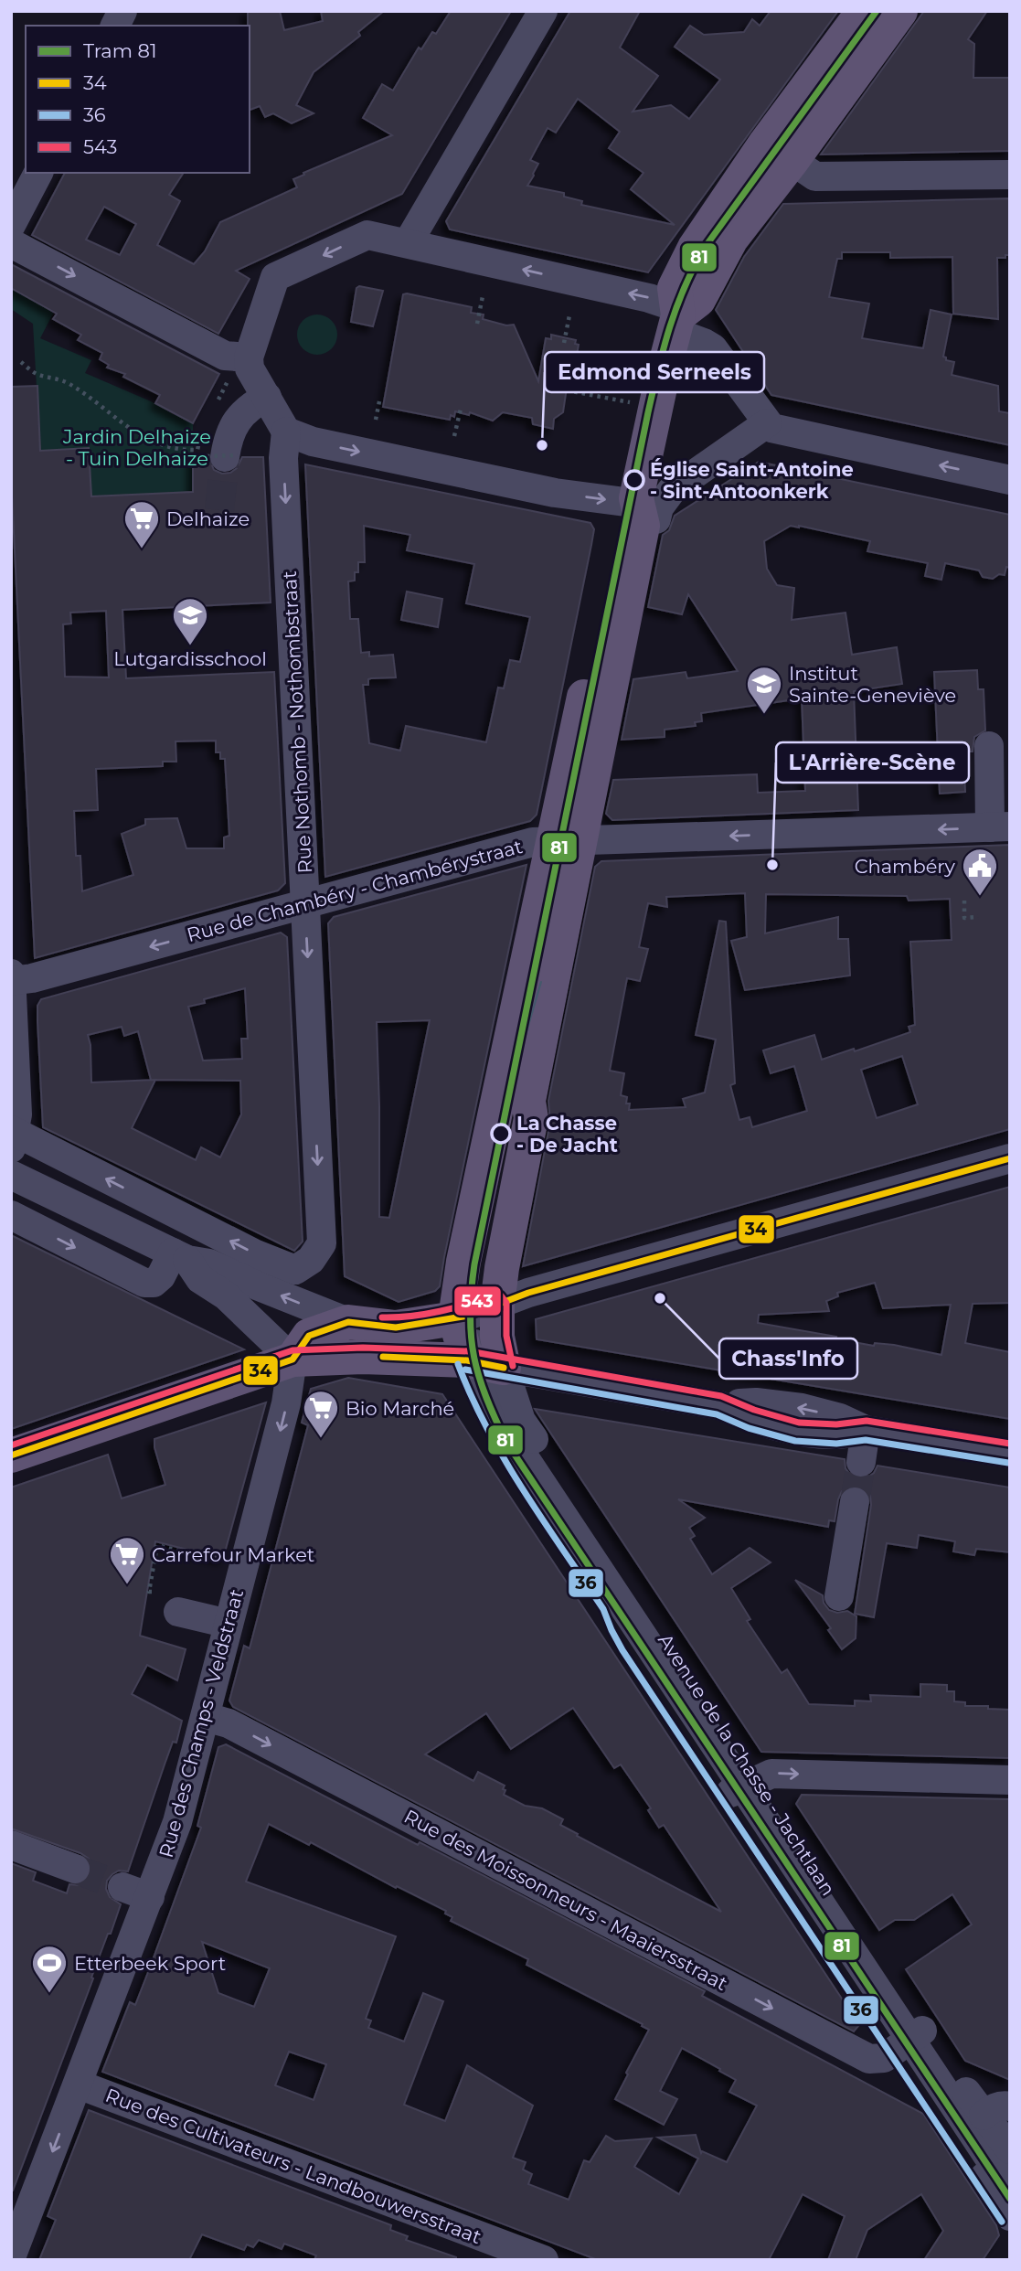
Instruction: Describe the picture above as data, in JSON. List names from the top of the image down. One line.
{"streets":{"street":["Rue Nothomb - Nothombstraat","Rue de Chambéry - Chambérystraat","Rue des Champs - Veldstraat","Avenue de la Chasse - Jachtlaan","Rue des Moissonneurs - Maaiersstraat","Rue des Cultivateurs - Landbouwersstraat"]},"crossings":[["Rue Nothomb - Nothombstraat","Rue de Chambéry - Chambérystraat"],["Rue des Champs - Veldstraat","Rue des Moissonneurs - Maaiersstraat"],["Rue des Champs - Veldstraat","Rue des Cultivateurs - Landbouwersstraat"],["Avenue de la Chasse - Jachtlaan","Rue des Moissonneurs - Maaiersstraat"]],"one_way":["Rue de Chambéry - Chambérystraat","Rue des Champs - Veldstraat","Rue des Moissonneurs - Maaiersstraat"],"parks":["Jardin Delhaize - Tuin Delhaize"],"places":{"other":["Edmond Serneels","Église Saint-Antoine - Sint-Antoonkerk","L'Arrière-Scène","La Chasse - De Jacht","Chass'Info"],"supermarket":["Delhaize","Bio Marché","Carrefour Market"],"school or university":["Lutgardisschool","Institut Sainte-Geneviève"],"public building":["Chambéry"],"sports":["Etterbeek Sport"]},"lines":["tram line 81","transit line 34","transit line 543","transit line 36"],"legend":["Tram 81","34","36","543"]}
